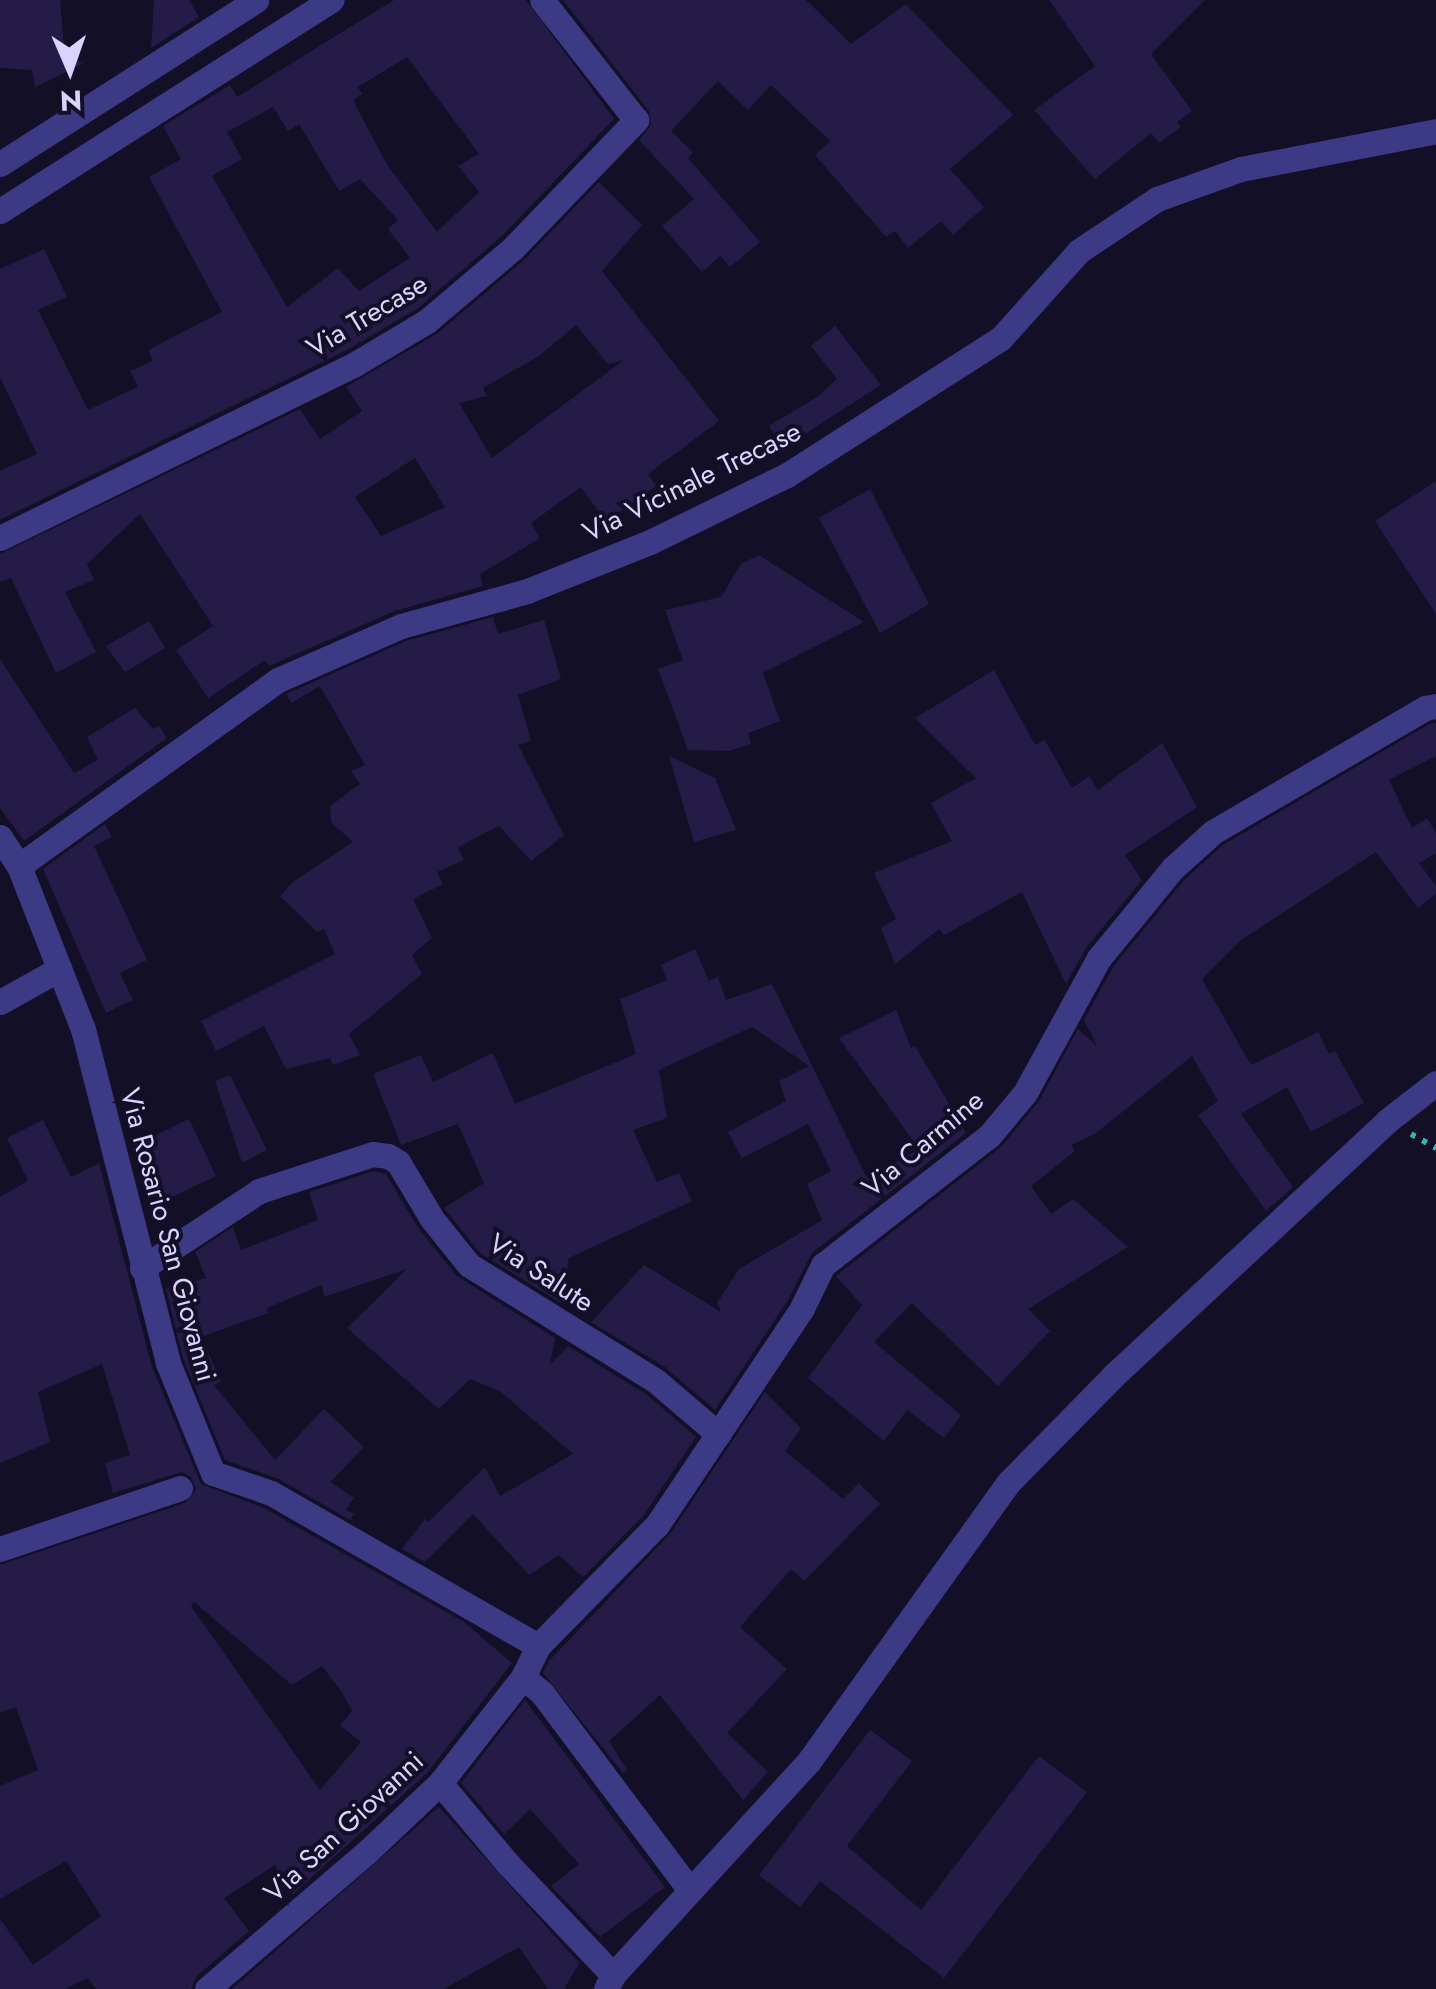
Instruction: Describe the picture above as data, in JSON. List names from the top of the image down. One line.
{"streets":{"street":["Via Trecase","Via Vicinale Trecase","Via Carmine","Via Rosario San Giovanni","Via Salute","Via San Giovanni"]},"crossings":[["Via Vicinale Trecase","Via Rosario San Giovanni"],["Via Carmine","Via Rosario San Giovanni"],["Via Carmine","Via Salute"],["Via Carmine","Via San Giovanni"],["Via Rosario San Giovanni","Via Salute"],["Via Rosario San Giovanni","Via San Giovanni"]],"north":"bottom"}
